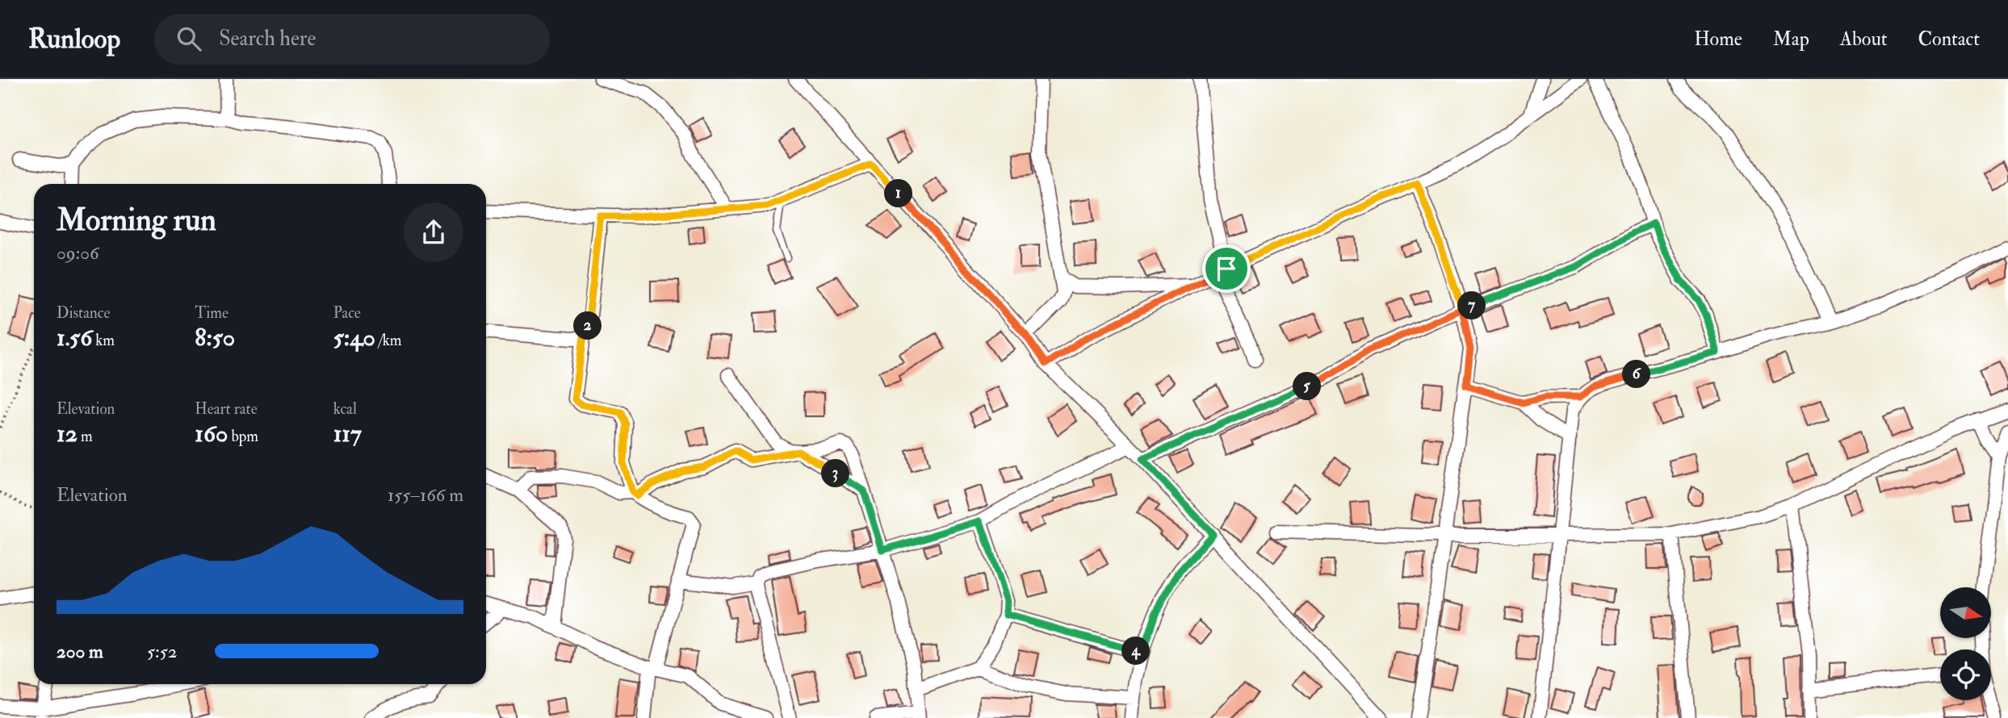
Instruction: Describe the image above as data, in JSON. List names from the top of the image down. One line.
{"north":"right","page":{"header":"Runloop","search":"Search here","nav":["Home","Map","About","Contact"],"pins":["1","7","2","6","5","3","4"],"heading":["Morning run","09:06"],"stats":[["Distance","1.56 km"],["Time","8:50"],["Pace","5:40 /km"],["Elevation","12 m"],["Heart rate","160 bpm"],["kcal","117"]],"chart":["Elevation","155–166 m"],"list":[{"name":"200 m","note":"5:52"}]}}
